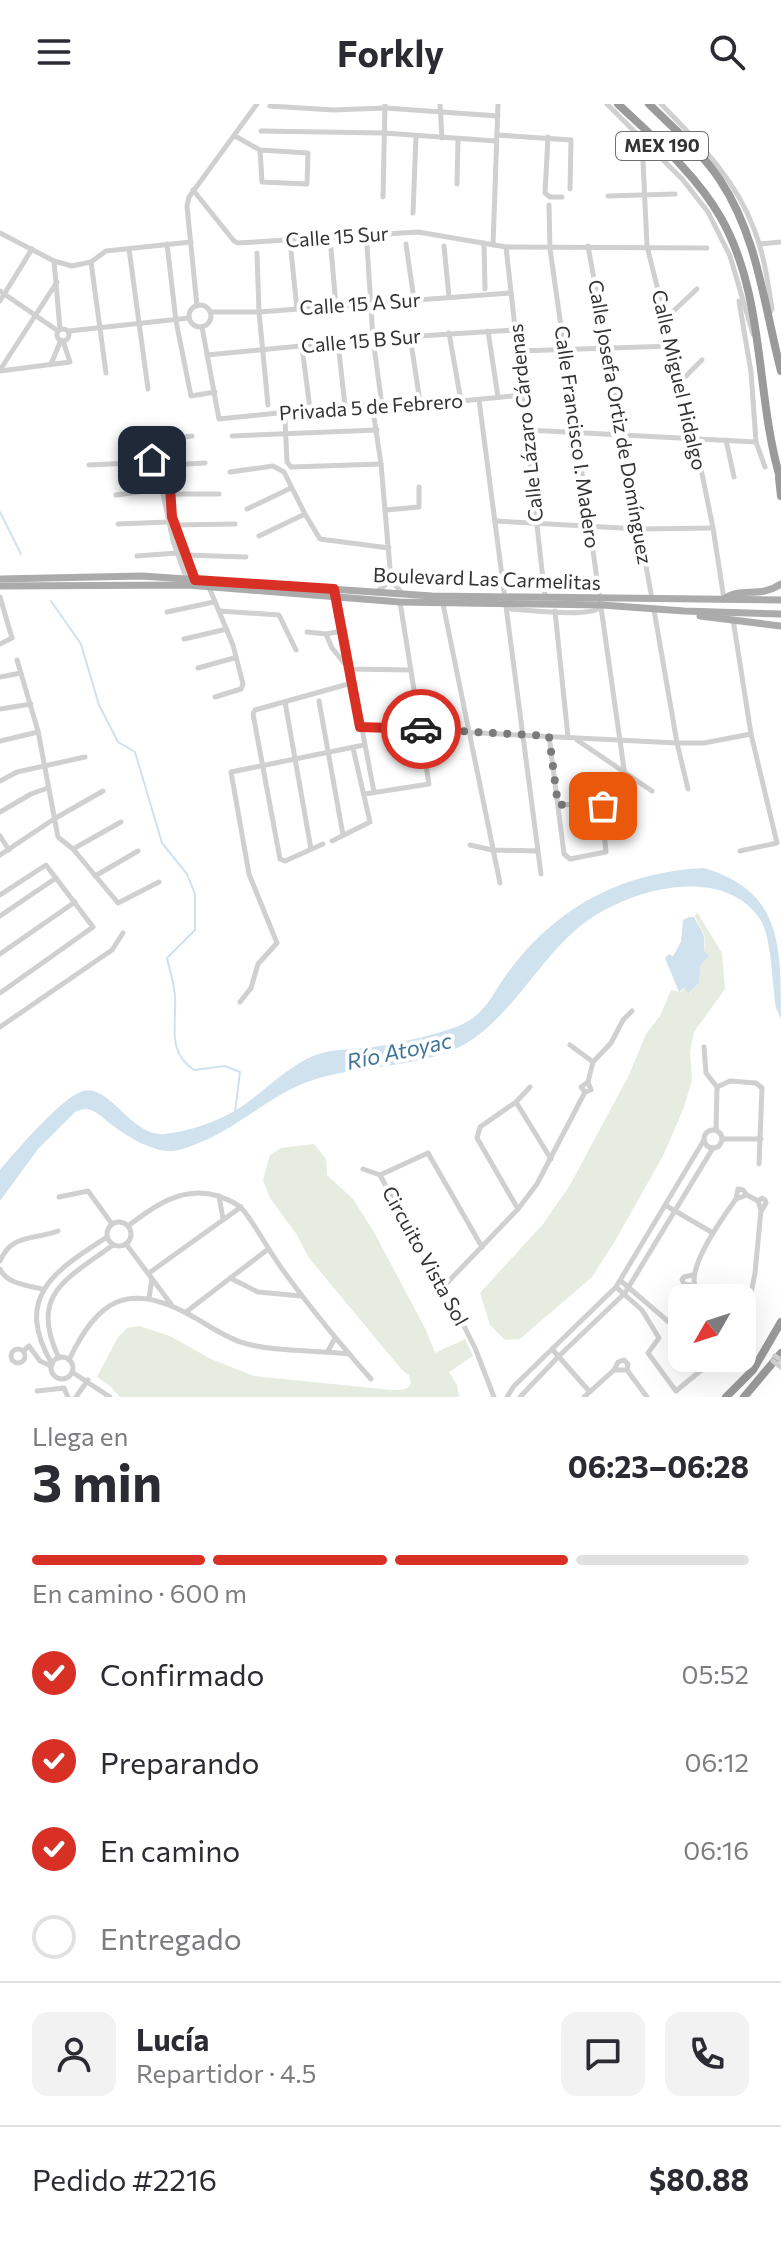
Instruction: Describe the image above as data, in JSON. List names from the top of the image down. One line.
{"streets":{"highway":["MEX 190"],"main road":["Boulevard Las Carmelitas"],"street":["Calle 15 Sur","Calle 15 A Sur","Calle 15 B Sur","Calle Miguel Hidalgo","Privada 5 de Febrero","Calle Josefa Ortiz de Domínguez","Calle Lázaro Cárdenas","Calle Francisco I. Madero","Circuito Vista Sol"]},"crossings":[["Calle 15 Sur","Calle Miguel Hidalgo"],["Calle 15 Sur","Calle Josefa Ortiz de Domínguez"],["Calle 15 Sur","Calle Lázaro Cárdenas"],["Calle 15 Sur","Calle Francisco I. Madero"],["Calle 15 A Sur","Calle Lázaro Cárdenas"],["Calle 15 B Sur","Calle Lázaro Cárdenas"],["Calle Miguel Hidalgo","Boulevard Las Carmelitas"],["Privada 5 de Febrero","Calle Lázaro Cárdenas"],["Calle Josefa Ortiz de Domínguez","Boulevard Las Carmelitas"],["Calle Lázaro Cárdenas","Boulevard Las Carmelitas"],["Calle Francisco I. Madero","Boulevard Las Carmelitas"]],"water":["Río Atoyac"],"north":"bottom left","page":{"header":"Forkly","heading":["3 min","Llega en","06:23–06:28"],"panel":["Lucía","Repartidor · 4.5","Pedido #2216","$80.88"],"bar":"En camino · 600 m","list":[["Confirmado","05:52"],["Preparando","06:12"],["En camino","06:16"],"Entregado"]}}
